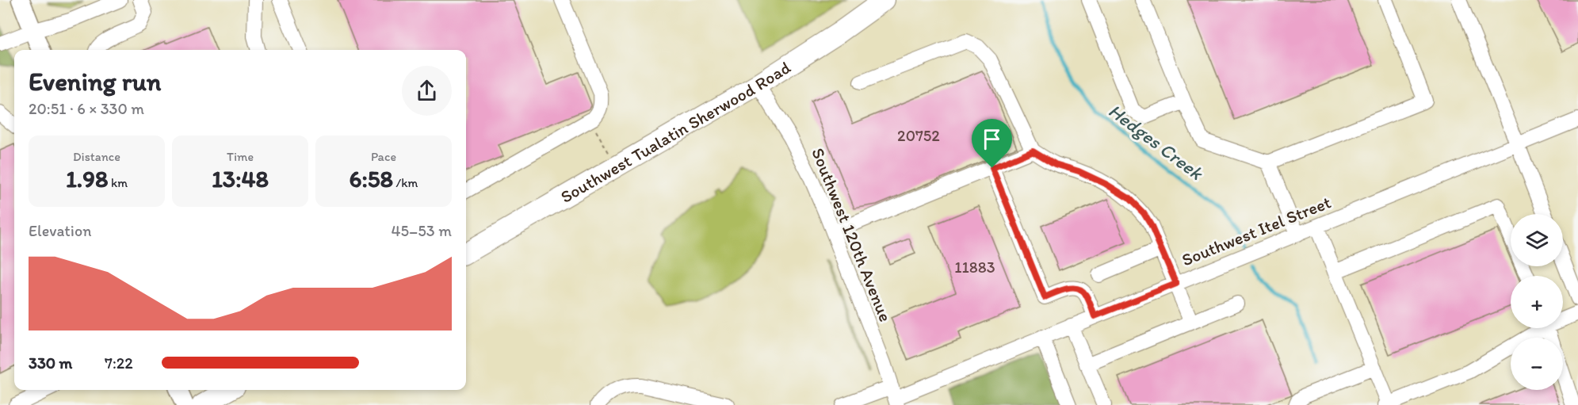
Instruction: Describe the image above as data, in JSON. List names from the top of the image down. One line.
{"streets":{"highway":["Southwest Tualatin Sherwood Road"],"street":["Southwest Itel Street","Southwest 120th Avenue"]},"crossings":[["Southwest Tualatin Sherwood Road","Southwest 120th Avenue"],["Southwest Itel Street","Southwest 120th Avenue"]],"water":["Hedges Creek"],"house_numbers":["20752","11883"],"page":{"heading":["Evening run","20:51 · 6 × 330 m"],"stats":[["Distance","1.98 km"],["Time","13:48"],["Pace","6:58 /km"]],"chart":["Elevation","45–53 m"],"map_buttons":["+","−"],"list":[{"name":"330 m","note":"7:22"}]}}
